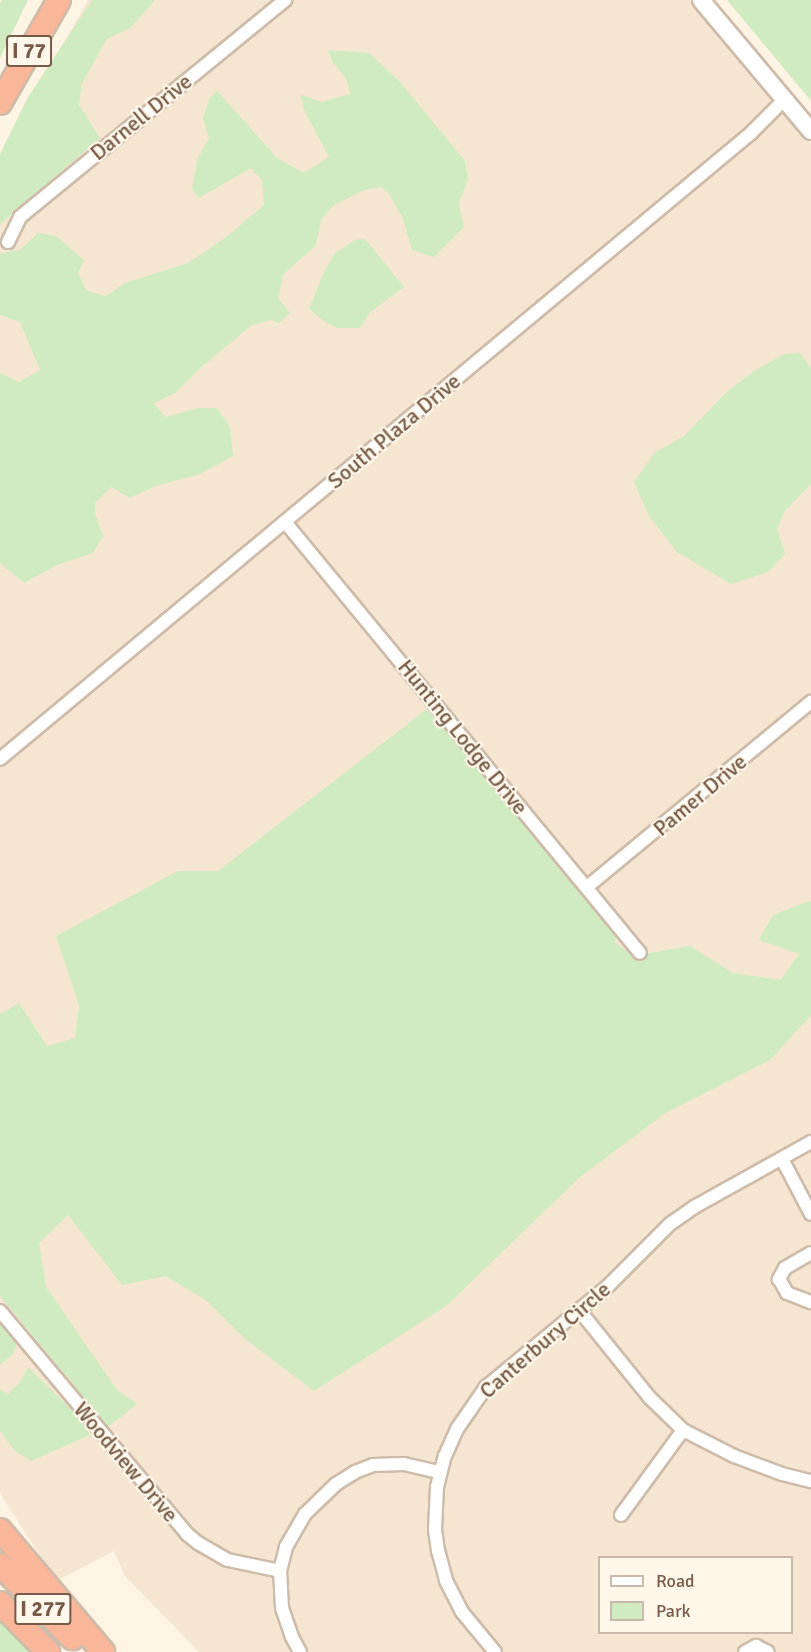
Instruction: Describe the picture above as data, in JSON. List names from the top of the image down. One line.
{"streets":{"highway":["I 77","I 277"],"street":["Darnell Drive","South Plaza Drive","Hunting Lodge Drive","Pamer Drive","Canterbury Circle","Woodview Drive"]},"crossings":[["South Plaza Drive","Hunting Lodge Drive"],["Hunting Lodge Drive","Pamer Drive"]],"legend":["Road","Park"]}
